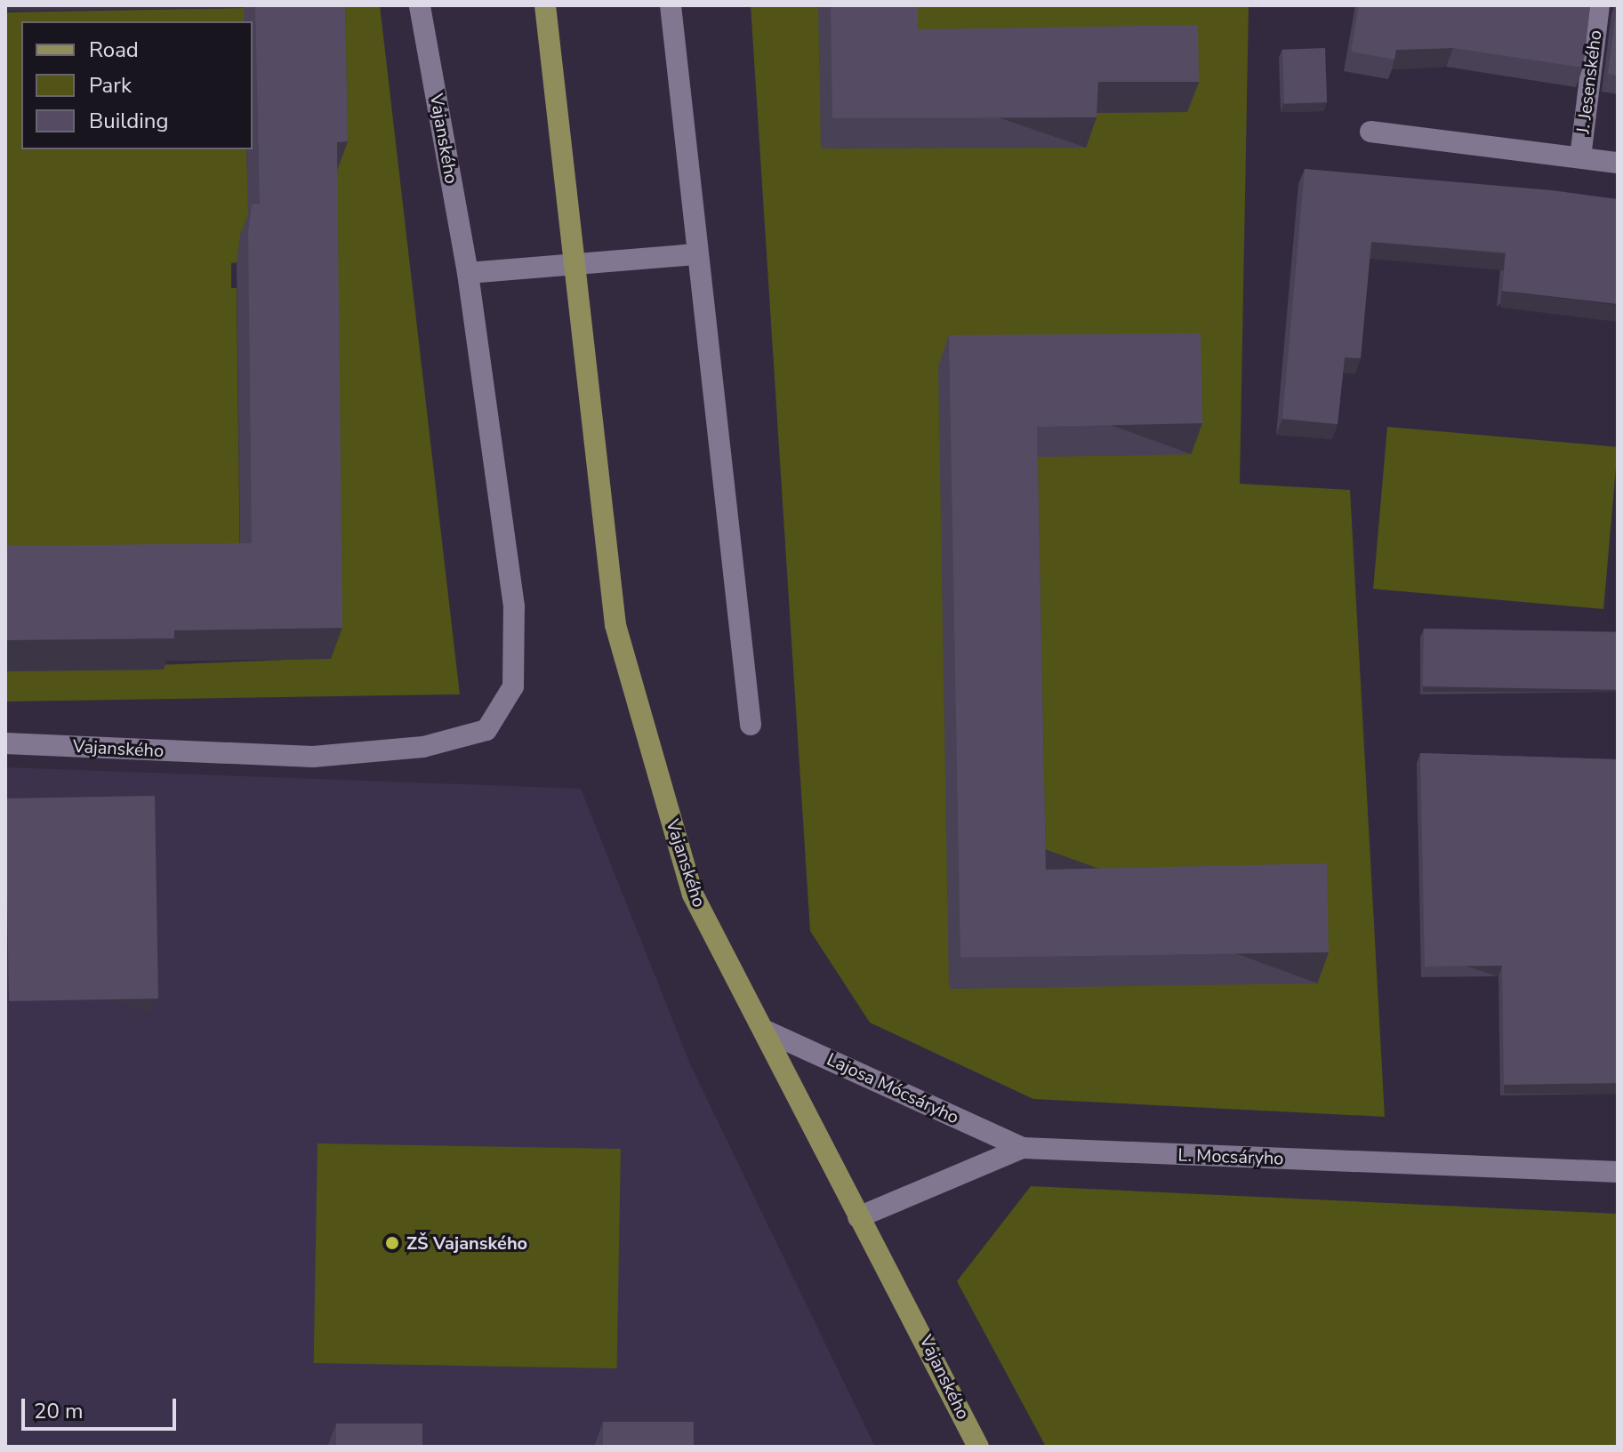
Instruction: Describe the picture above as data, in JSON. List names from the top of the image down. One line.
{"streets":{"main road":["Vajanského"],"street":["J. Jesenského","Lajosa Mócsáryho","L. Mocsáryho"]},"crossings":[["Vajanského","Lajosa Mócsáryho"],["Vajanského","L. Mocsáryho"],["Lajosa Mócsáryho","L. Mocsáryho"]],"places":["ZŠ Vajanského"],"legend":["Road","Park","Building"],"scale_bar":"20 m"}
